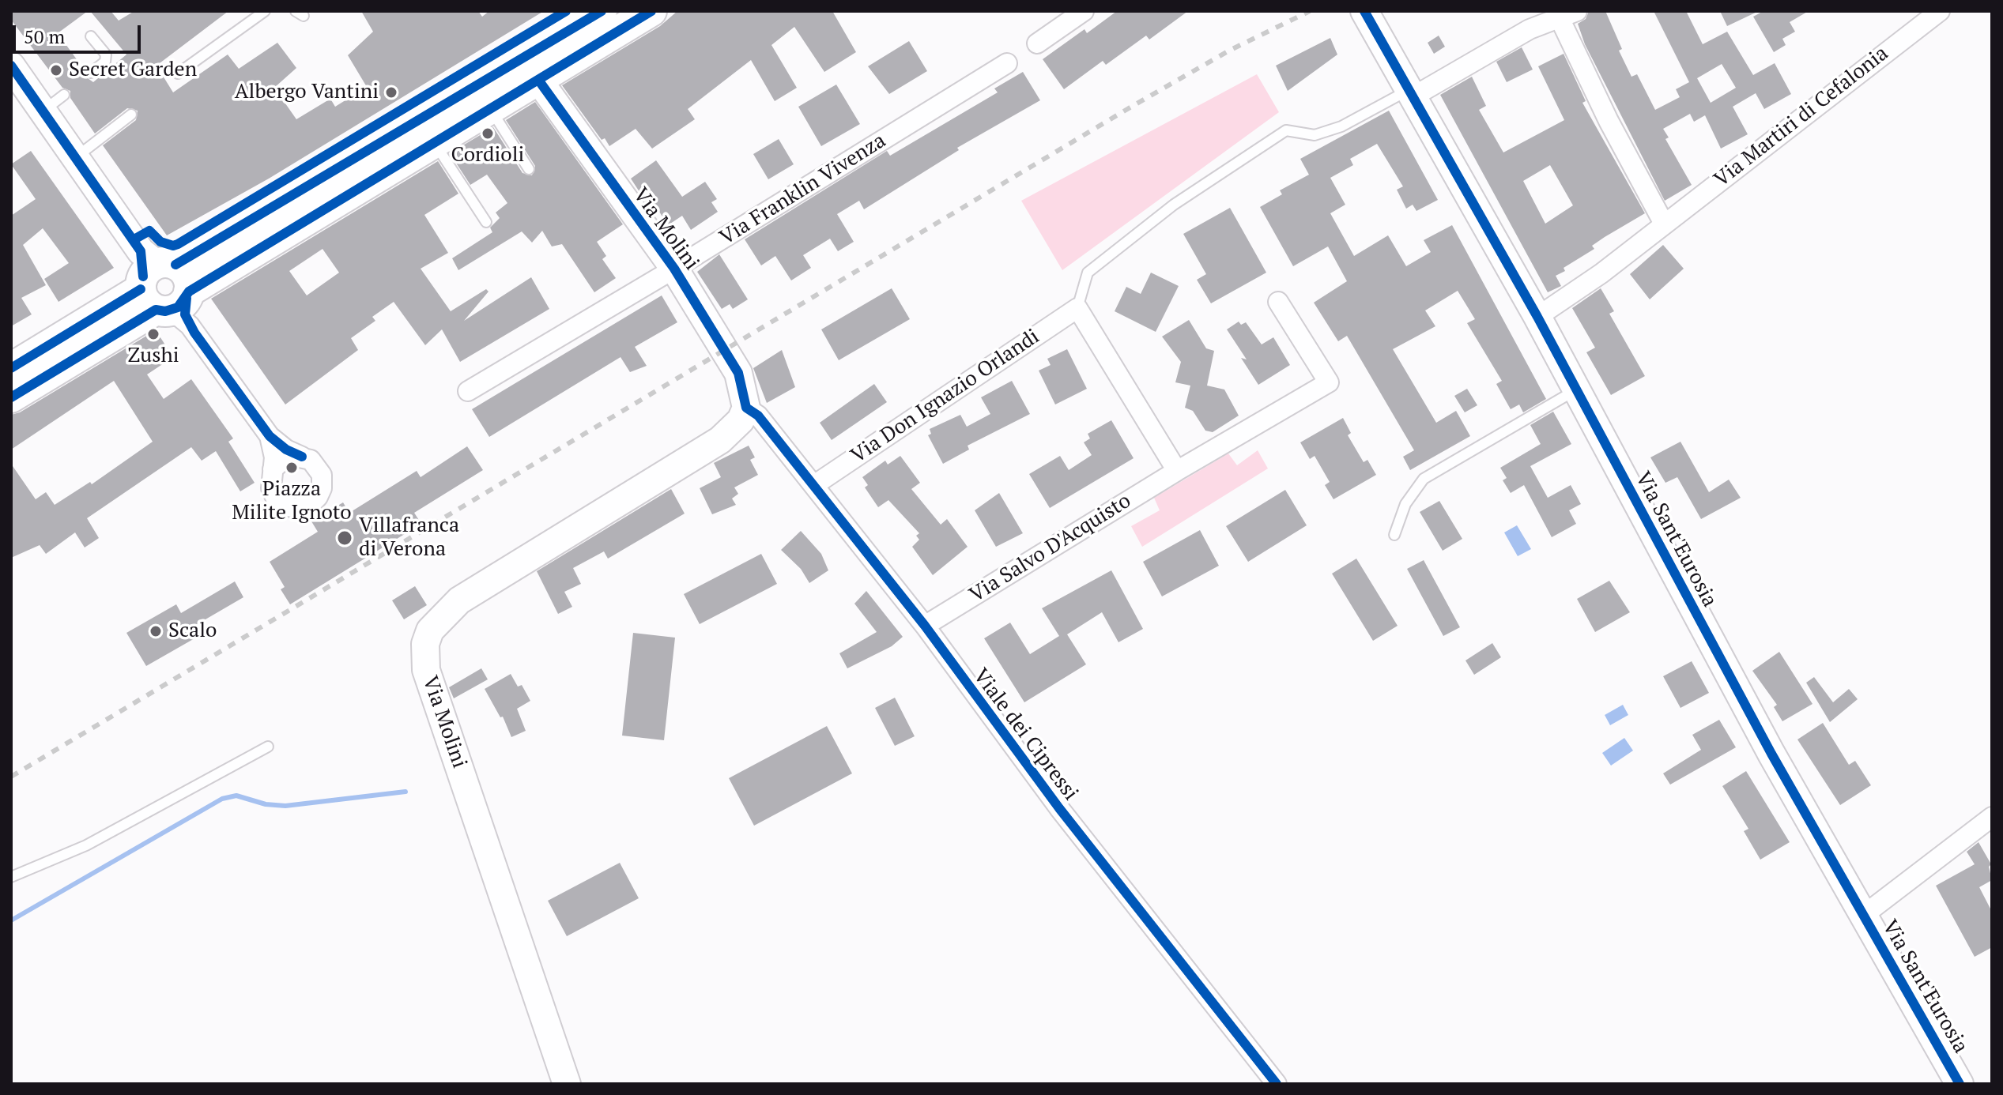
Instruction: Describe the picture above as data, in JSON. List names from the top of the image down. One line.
{"streets":{"street":["Via Martiri di Cefalonia","Via Franklin Vivenza","Via Molini","Via Don Ignazio Orlandi","Via Sant'Eurosia","Via Salvo D'Acquisto","Viale dei Cipressi"]},"crossings":[["Via Martiri di Cefalonia","Via Sant'Eurosia"],["Via Franklin Vivenza","Via Molini"],["Via Molini","Viale dei Cipressi"],["Via Don Ignazio Orlandi","Viale dei Cipressi"],["Via Salvo D'Acquisto","Viale dei Cipressi"]],"places":["Secret Garden","Albergo Vantini","Cordioli","Zushi","Piazza Milite Ignoto","Villafranca di Verona","Scalo"],"scale_bar":"50 m"}
